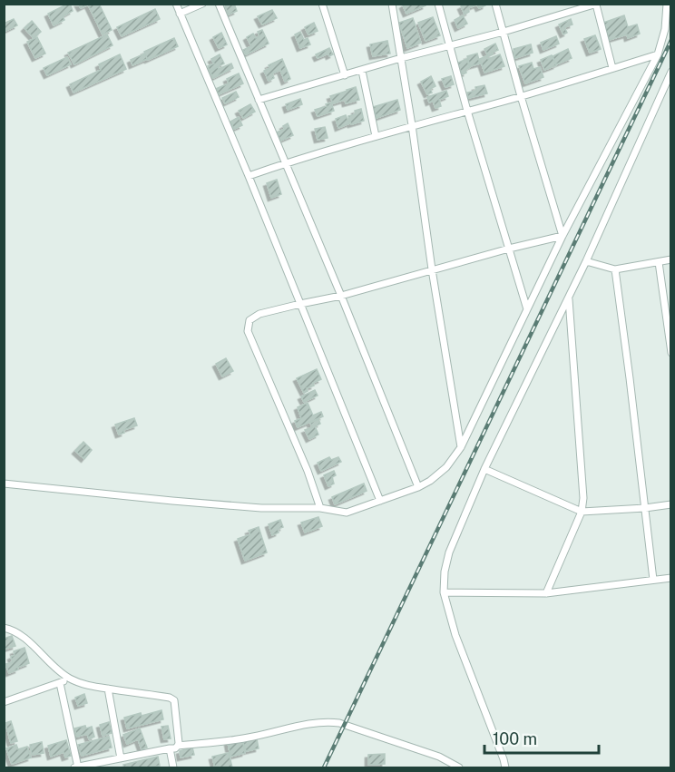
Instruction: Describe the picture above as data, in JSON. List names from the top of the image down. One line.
{"scale_bar":"100 m"}
